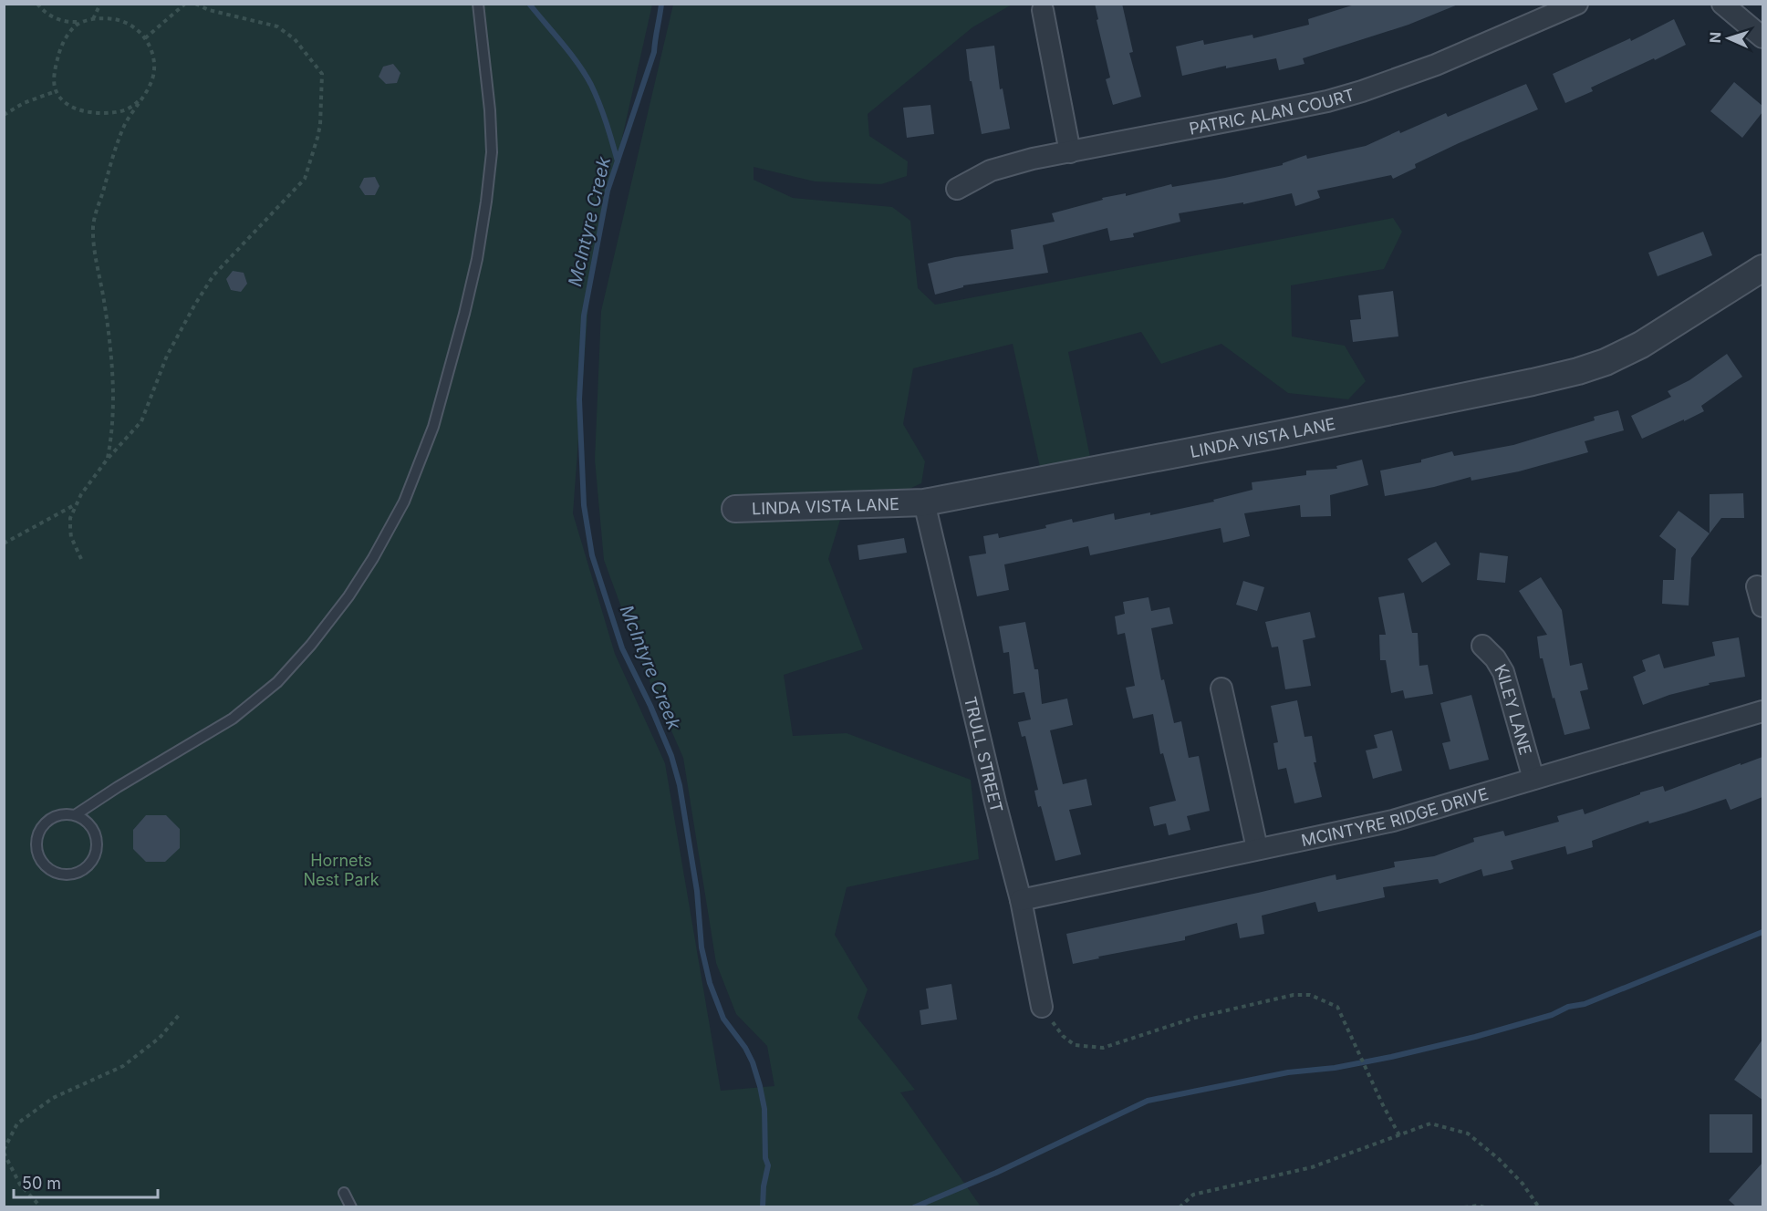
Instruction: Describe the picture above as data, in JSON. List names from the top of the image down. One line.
{"streets":{"street":["PATRIC ALAN COURT","LINDA VISTA LANE","KILEY LANE","TRULL STREET","MCINTYRE RIDGE DRIVE"]},"crossings":[["LINDA VISTA LANE","TRULL STREET"],["KILEY LANE","MCINTYRE RIDGE DRIVE"],["TRULL STREET","MCINTYRE RIDGE DRIVE"]],"water":["McIntyre Creek"],"parks":["Hornets Nest Park"],"scale_bar":"50 m","north":"left"}
